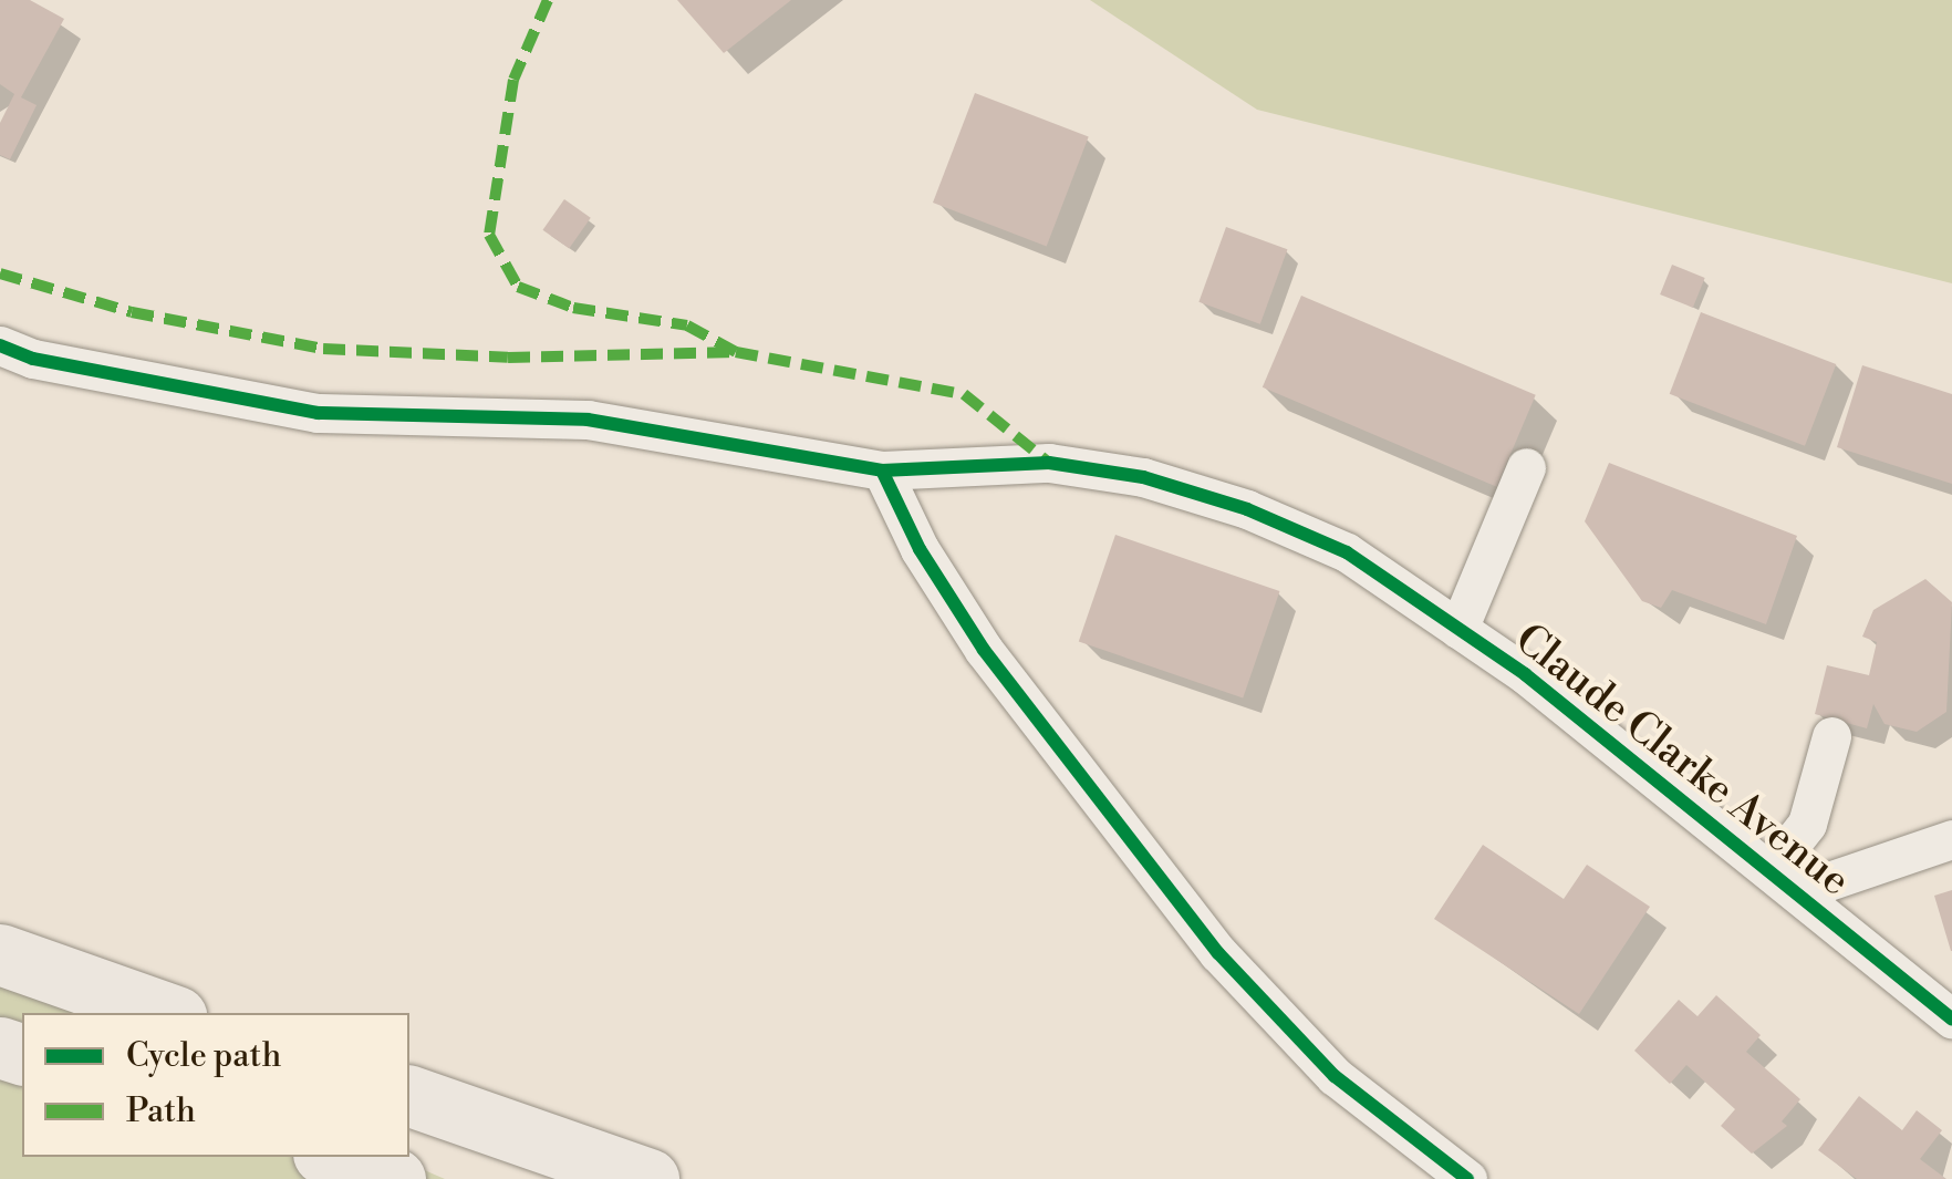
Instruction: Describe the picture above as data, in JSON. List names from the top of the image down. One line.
{"streets":{"street":["Claude Clarke Avenue"]},"legend":["Cycle path","Path"]}
